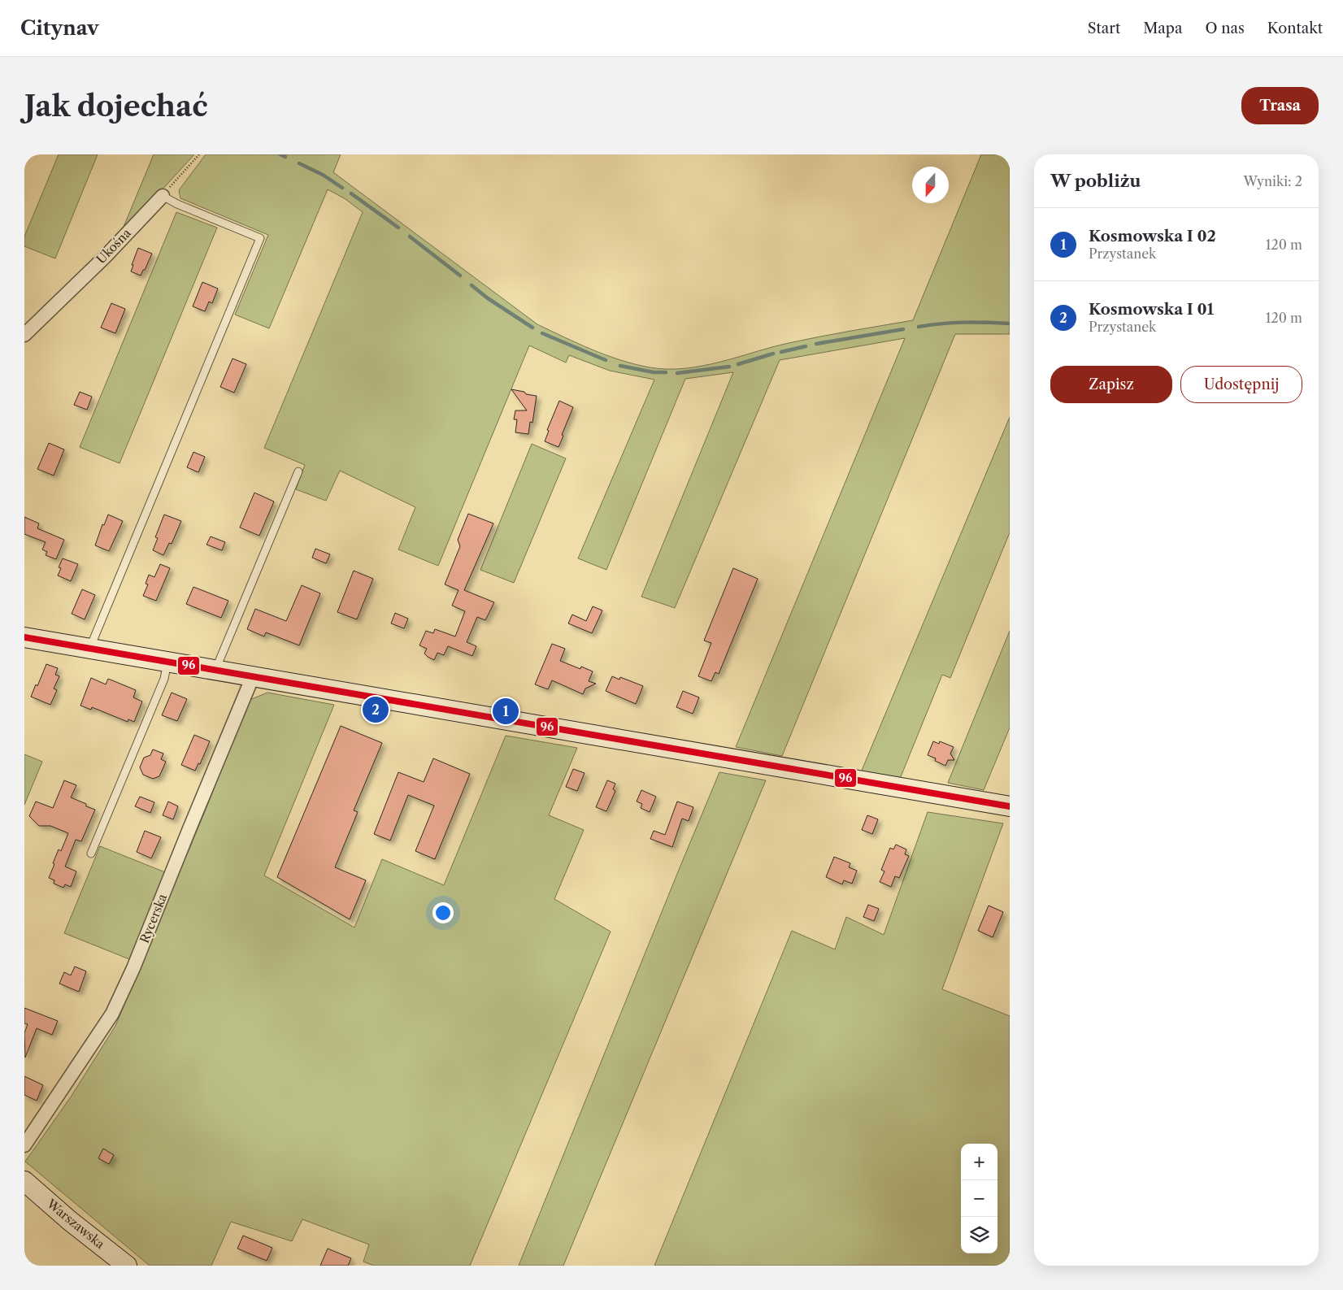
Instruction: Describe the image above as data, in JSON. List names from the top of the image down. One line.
{"streets":{"street":["Ukośna","Rycerska","Warszawska"]},"lines":["transit line 96"],"north":"bottom","page":{"header":"Citynav","nav":["Start","Mapa","O nas","Kontakt"],"buttons":["Trasa",["Zapisz","Udostępnij"]],"title":"Jak dojechać","heading":["W pobliżu","Wyniki: 2"],"list":[{"mark":"1","name":"Kosmowska I 02","note":"Przystanek","value":"120 m"},{"mark":"2","name":"Kosmowska I 01","note":"Przystanek","value":"120 m"}],"pins":["2","1"],"map_buttons":["+","−"]}}
